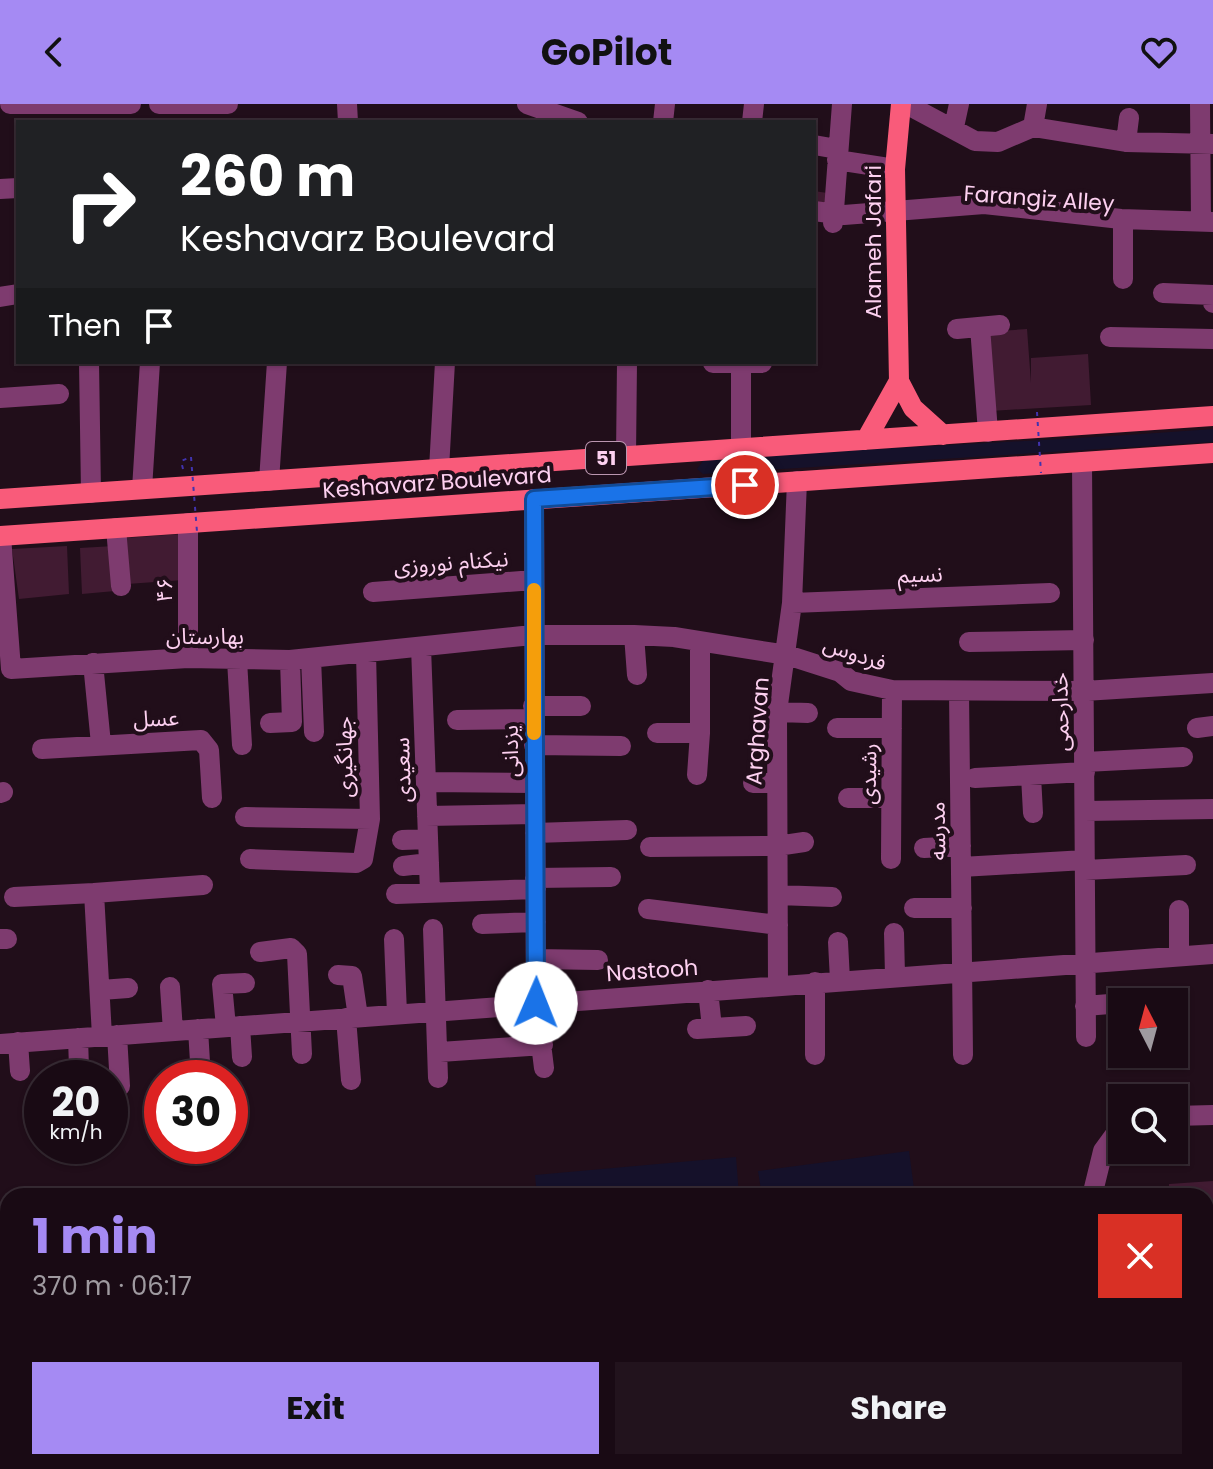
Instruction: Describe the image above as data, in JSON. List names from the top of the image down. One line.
{"streets":{"main road":["Alameh Jafari","51","Keshavarz Boulevard"],"street":["Farangiz Alley","نیکنام نوروزی","نسیم","۴۶","بهارستان","فردوس","خدارحمی","عسل","Arghavan","یزدانی","جهانگیری","سعیدی","رشیدی","مدرسه","Nastooh"]},"crossings":[["Farangiz Alley","Alameh Jafari"],["Keshavarz Boulevard","۴۶"],["Keshavarz Boulevard","بهارستان"],["Keshavarz Boulevard","خدارحمی"],["Keshavarz Boulevard","Arghavan"],["Keshavarz Boulevard","یزدانی"],["نیکنام نوروزی","یزدانی"],["نسیم","Arghavan"],["۴۶","بهارستان"],["بهارستان","فردوس"],["بهارستان","یزدانی"],["بهارستان","جهانگیری"],["بهارستان","سعیدی"],["فردوس","خدارحمی"],["فردوس","Arghavan"],["فردوس","یزدانی"],["فردوس","رشیدی"],["فردوس","مدرسه"],["خدارحمی","Nastooh"],["Arghavan","Nastooh"],["یزدانی","Nastooh"],["مدرسه","Nastooh"]],"north":"top","page":{"header":"GoPilot","turn":["260 m","Keshavarz Boulevard"],"then":"Then","speed":"20 km/h","limit":"30","heading":["1 min","370 m · 06:17"],"buttons":["Exit","Share"]}}
